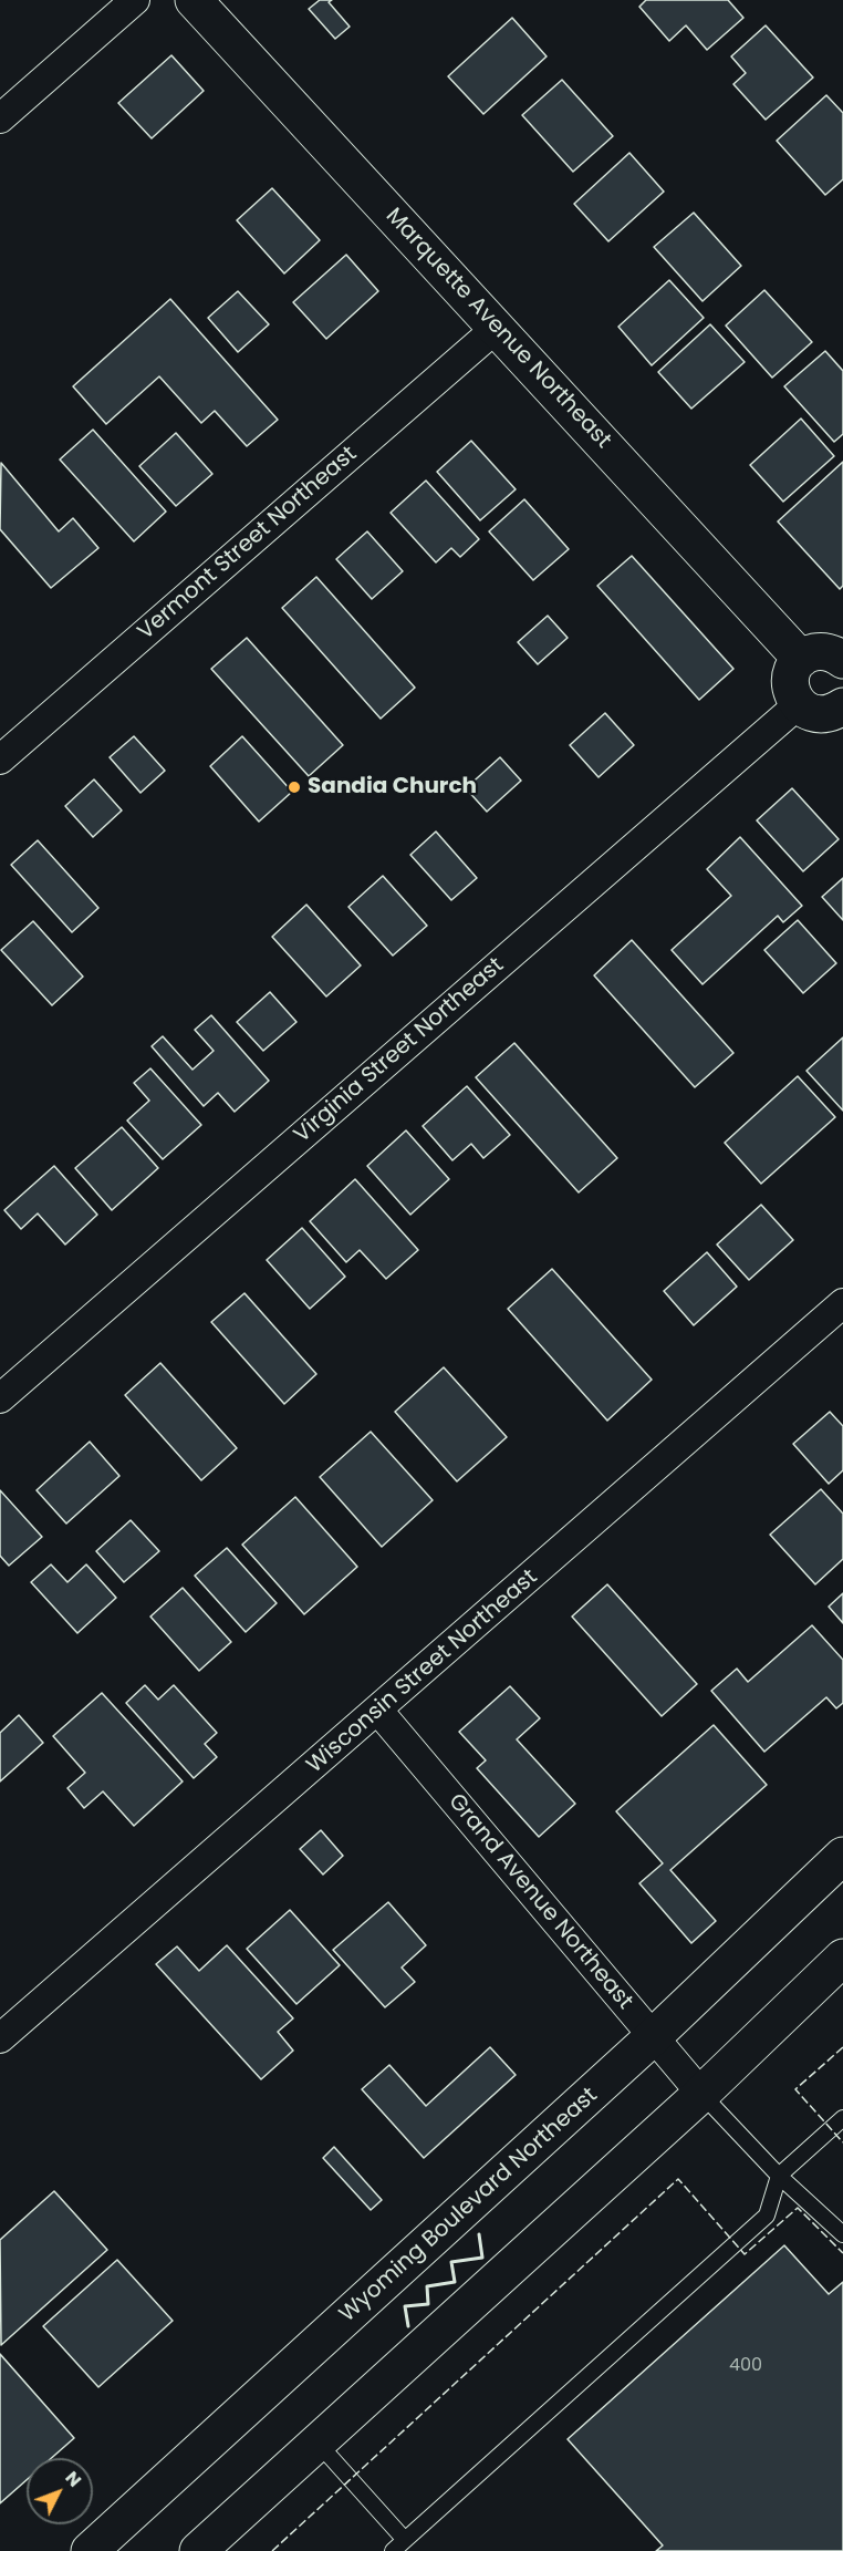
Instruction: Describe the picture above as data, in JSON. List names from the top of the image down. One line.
{"streets":{"main road":["Marquette Avenue Northeast","Wyoming Boulevard Northeast"],"street":["Vermont Street Northeast","Virginia Street Northeast","Wisconsin Street Northeast","Grand Avenue Northeast"]},"crossings":[["Marquette Avenue Northeast","Vermont Street Northeast"],["Wisconsin Street Northeast","Grand Avenue Northeast"],["Grand Avenue Northeast","Wyoming Boulevard Northeast"]],"places":["Sandia Church"],"house_numbers":["400"],"north":"top right"}
